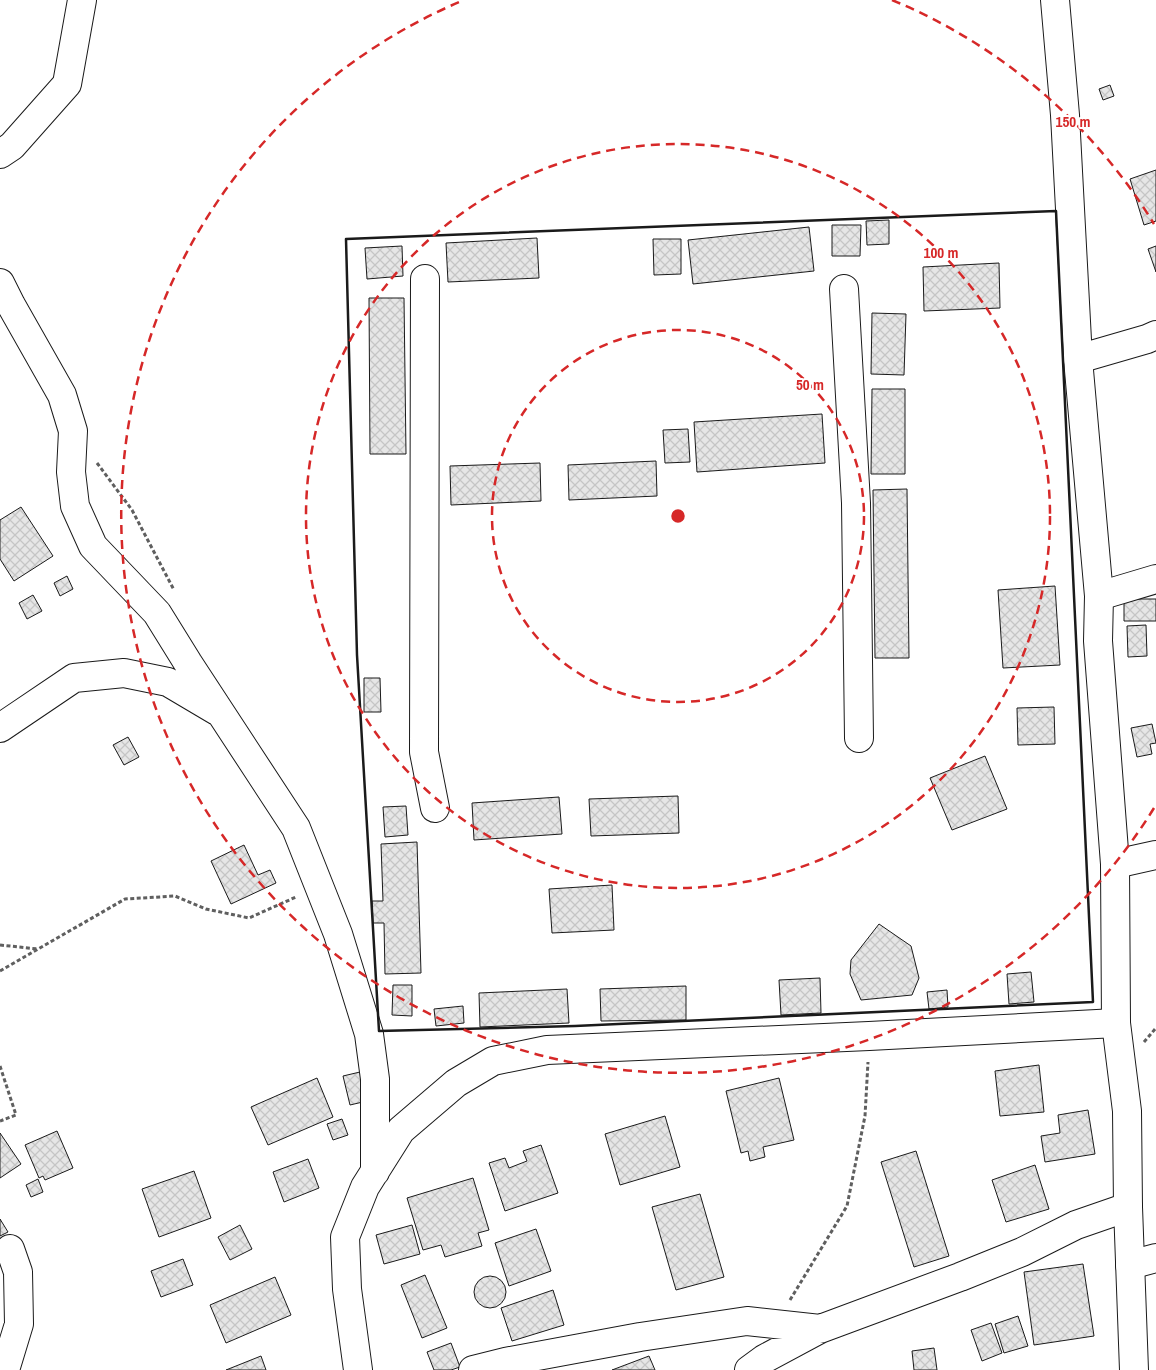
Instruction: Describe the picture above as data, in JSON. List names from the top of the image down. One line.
{"rings":["150 m","100 m","50 m"]}
